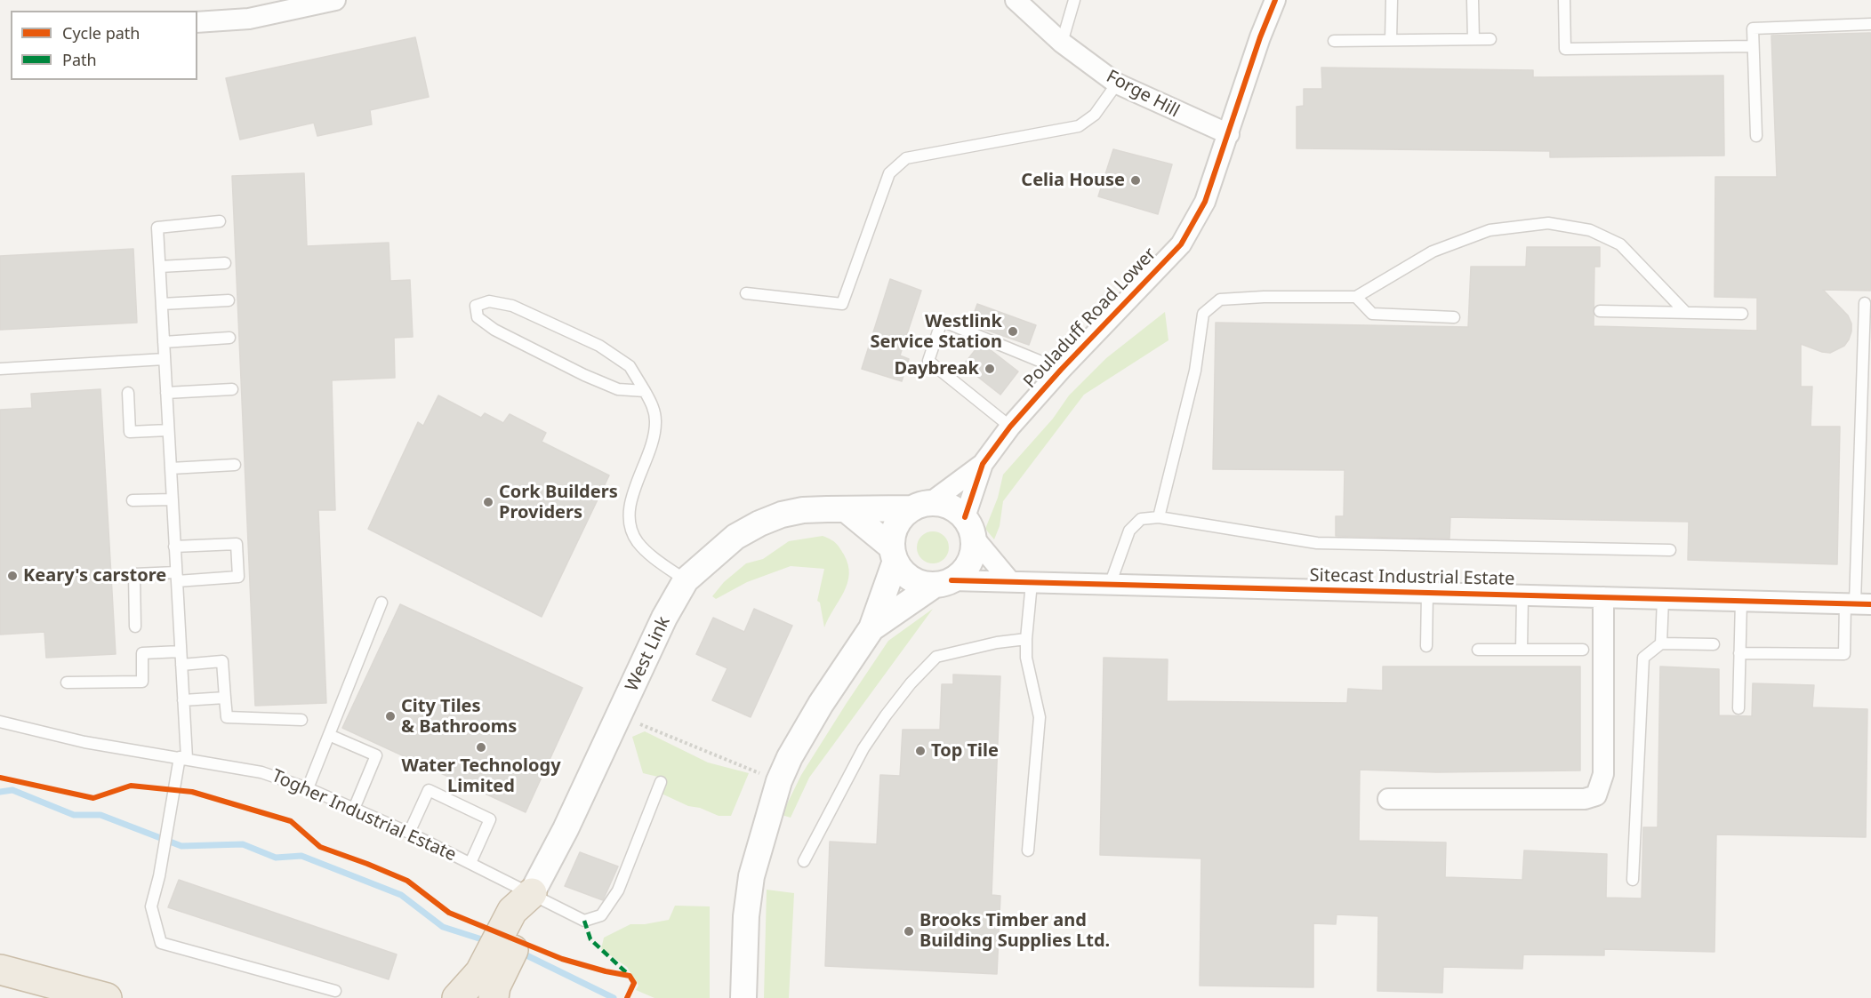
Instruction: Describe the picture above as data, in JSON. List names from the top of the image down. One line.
{"streets":{"street":["Forge Hill","Pouladuff Road Lower","Sitecast Industrial Estate","West Link"],"lane":["Togher Industrial Estate"]},"crossings":[["Forge Hill","Pouladuff Road Lower"],["Pouladuff Road Lower","Sitecast Industrial Estate"],["Pouladuff Road Lower","West Link"],["Sitecast Industrial Estate","West Link"],["West Link","Togher Industrial Estate"]],"places":["Celia House","Westlink Service Station","Daybreak","Cork Builders Providers","Keary's carstore","City Tiles & Bathrooms","Water Technology Limited","Top Tile","Brooks Timber and Building Supplies Ltd."],"legend":["Cycle path","Path"]}
